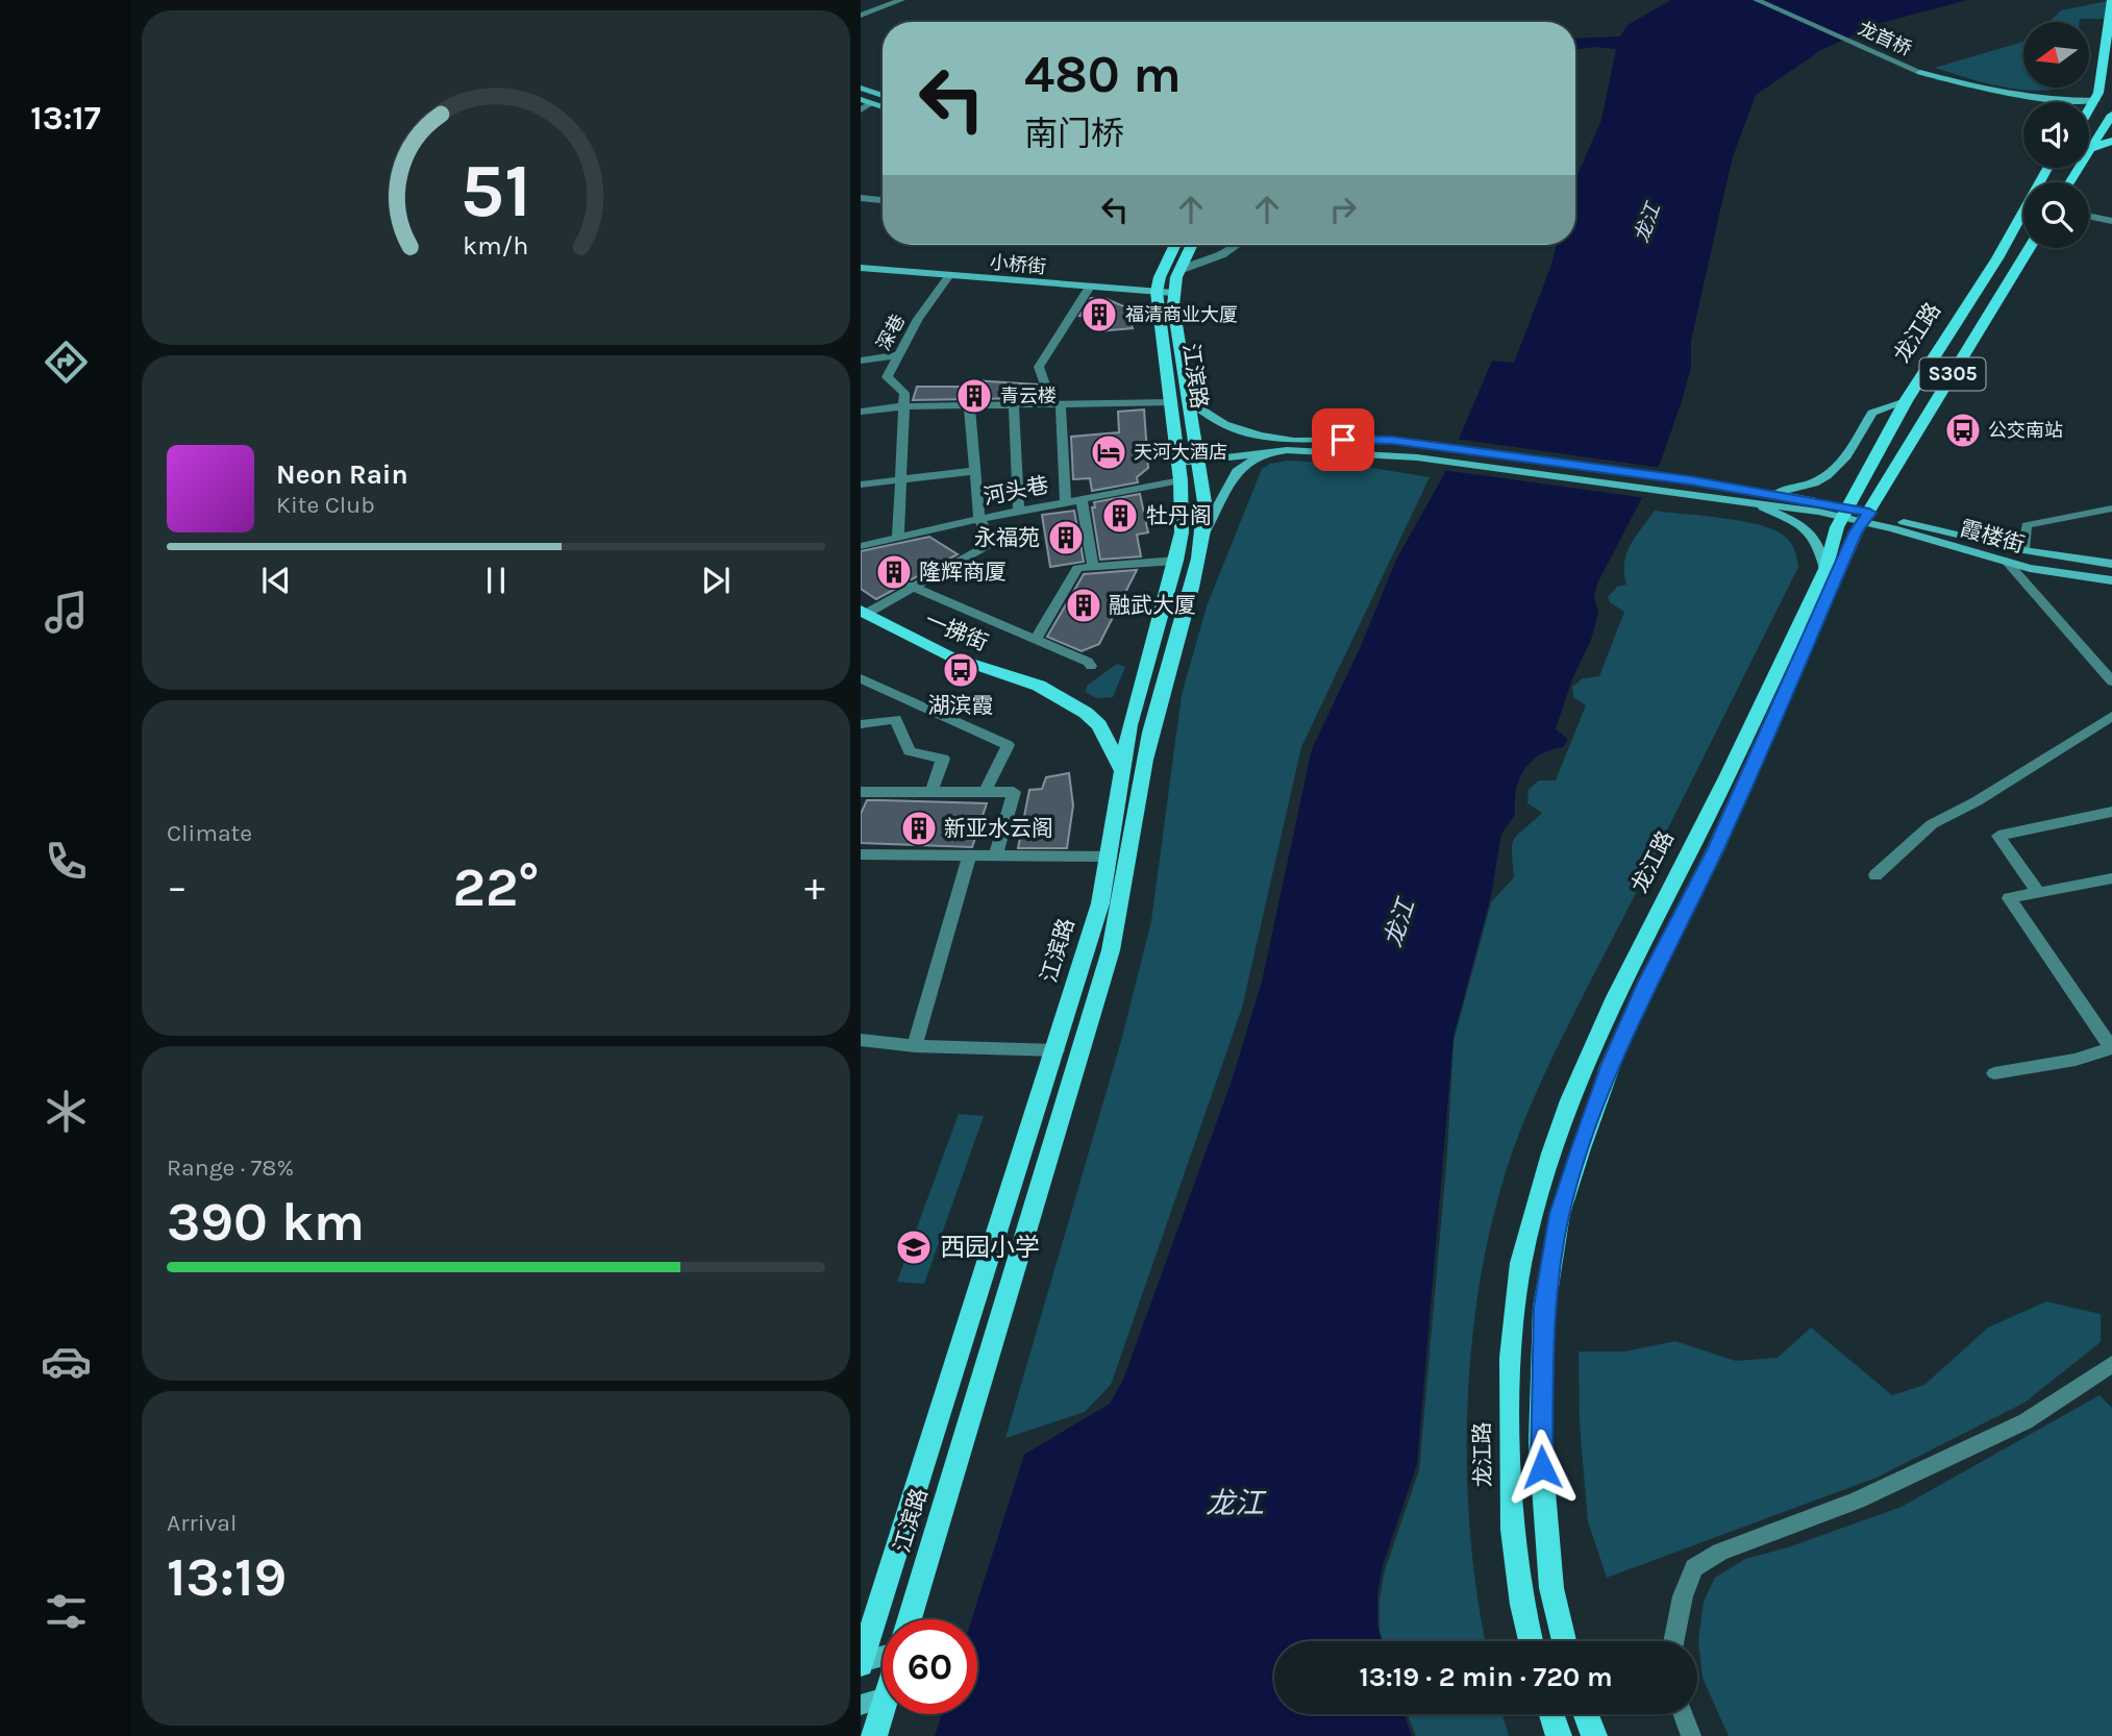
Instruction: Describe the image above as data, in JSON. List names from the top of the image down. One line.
{"streets":{"main road":["龙江路","S305","江滨路","一拂街"],"street":["龙首桥","小桥街","深巷","河头巷","霞楼街"]},"crossings":[["小桥街","深巷"],["小桥街","江滨路"],["龙江路","霞楼街"],["江滨路","河头巷"],["江滨路","一拂街"]],"water":["龙江"],"places":{"building":["福清商业大厦","青云楼","牡丹阁","永福苑","隆辉商厦","融武大厦","新亚水云阁"],"bus stop":["公交南站","湖滨霞"],"hotel":["天河大酒店"],"school or university":["西园小学"]},"north":"left","page":{"tabs":"13:17","turn":["480 m","南门桥"],"song":["Neon Rain","Kite Club"],"tile":["Climate",["Range · 78%","390 km"],["Arrival","13:19"]],"heat":["−","22°","+"],"limit":"60","trip":"13:19 · 2 min · 720 m","gauge":["51","km/h"]}}
